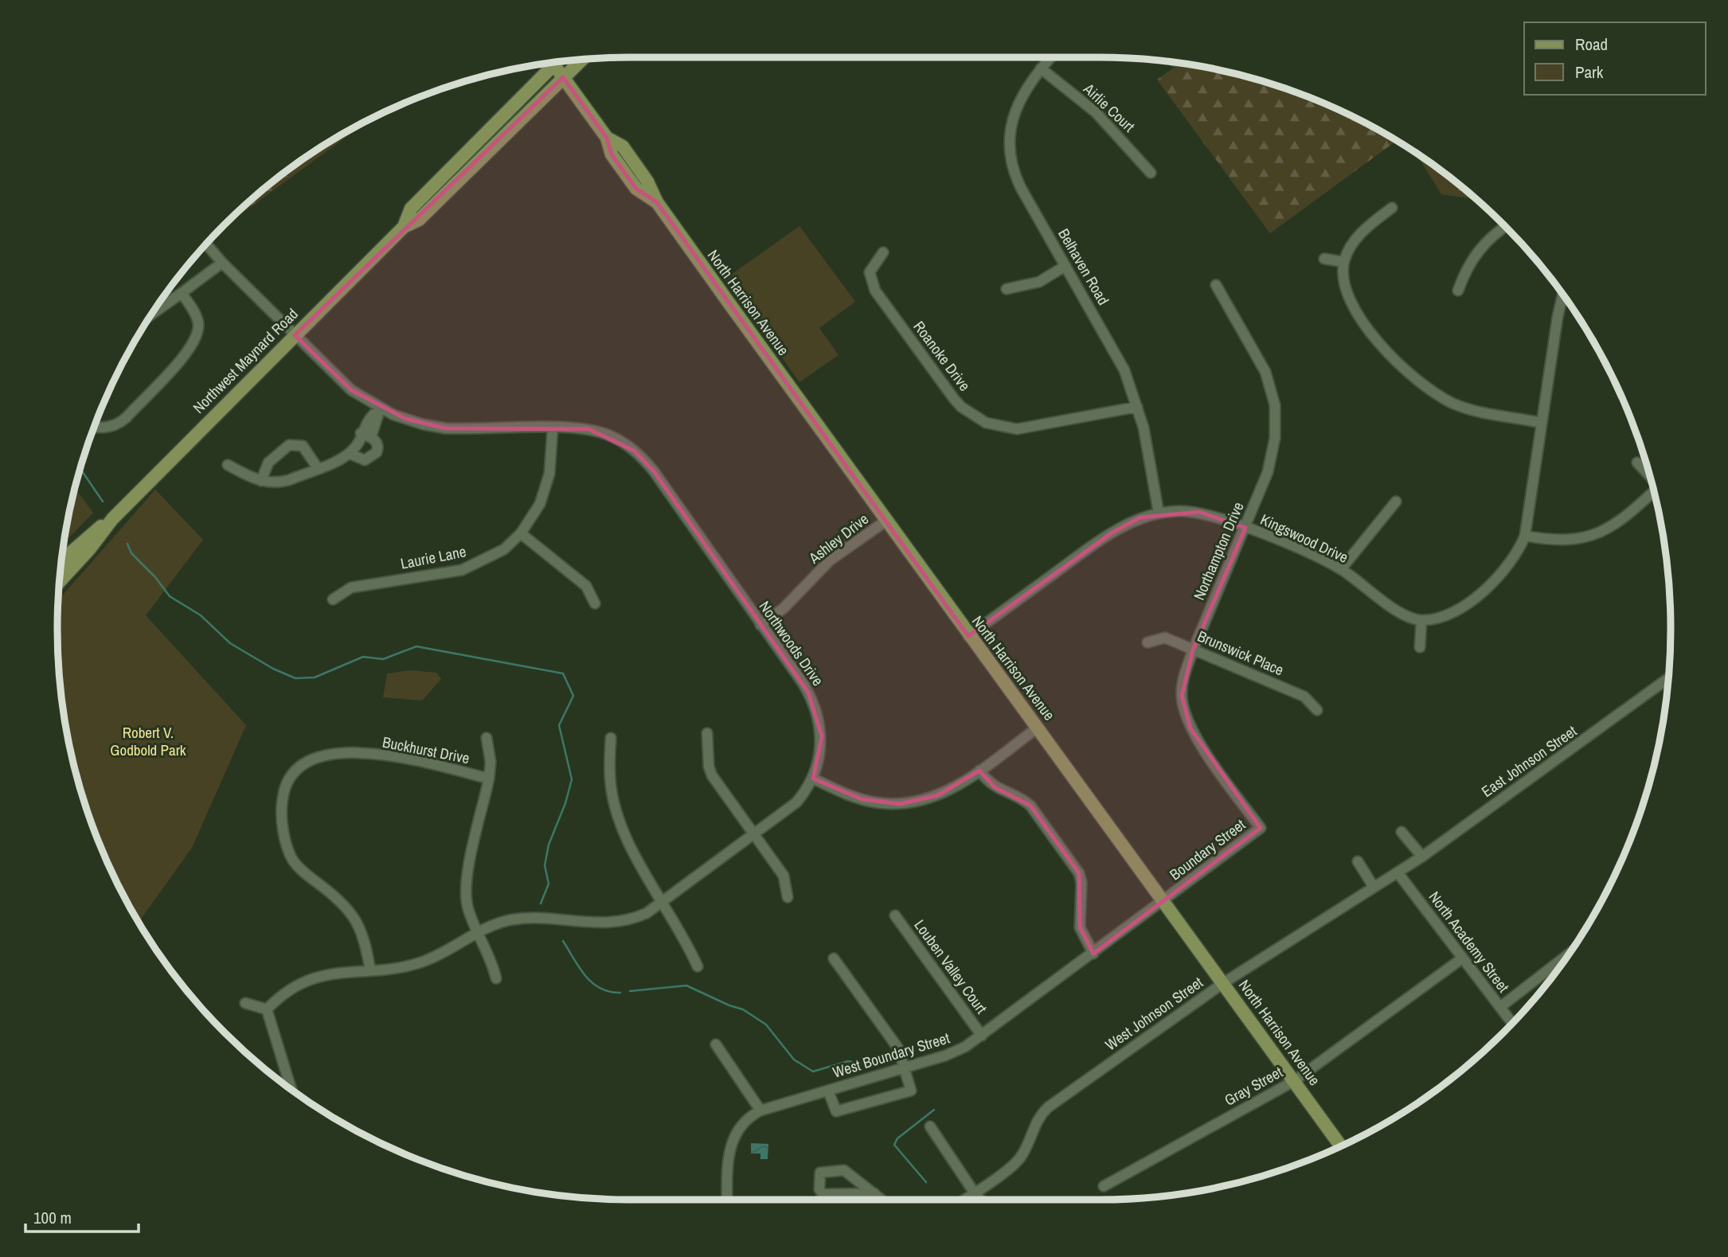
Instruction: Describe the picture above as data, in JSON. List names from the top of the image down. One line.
{"streets":{"main road":["North Harrison Avenue","Northwest Maynard Road"],"street":["Airlie Court","Belhaven Road","Roanoke Drive","Ashley Drive","Kingswood Drive","Northampton Drive","Laurie Lane","Northwoods Drive","Brunswick Place","Buckhurst Drive","East Johnson Street","Boundary Street","North Academy Street","Louben Valley Court","West Johnson Street","West Boundary Street","Gray Street"]},"crossings":[["Airlie Court","Belhaven Road"],["Belhaven Road","Roanoke Drive"],["Belhaven Road","Kingswood Drive"],["North Harrison Avenue","Northwest Maynard Road"],["North Harrison Avenue","Ashley Drive"],["North Harrison Avenue","Kingswood Drive"],["North Harrison Avenue","Boundary Street"],["North Harrison Avenue","West Johnson Street"],["North Harrison Avenue","West Boundary Street"],["North Harrison Avenue","Gray Street"],["Northwest Maynard Road","Northwoods Drive"],["Ashley Drive","Northwoods Drive"],["Kingswood Drive","Northampton Drive"],["Northampton Drive","Brunswick Place"],["Northampton Drive","Boundary Street"],["Laurie Lane","Northwoods Drive"],["Northwoods Drive","Buckhurst Drive"],["East Johnson Street","North Academy Street"],["East Johnson Street","West Johnson Street"],["Boundary Street","West Boundary Street"],["North Academy Street","West Johnson Street"],["North Academy Street","Gray Street"],["Louben Valley Court","West Boundary Street"]],"parks":["Robert V. Godbold Park"],"legend":["Road","Park"],"scale_bar":"100 m"}
